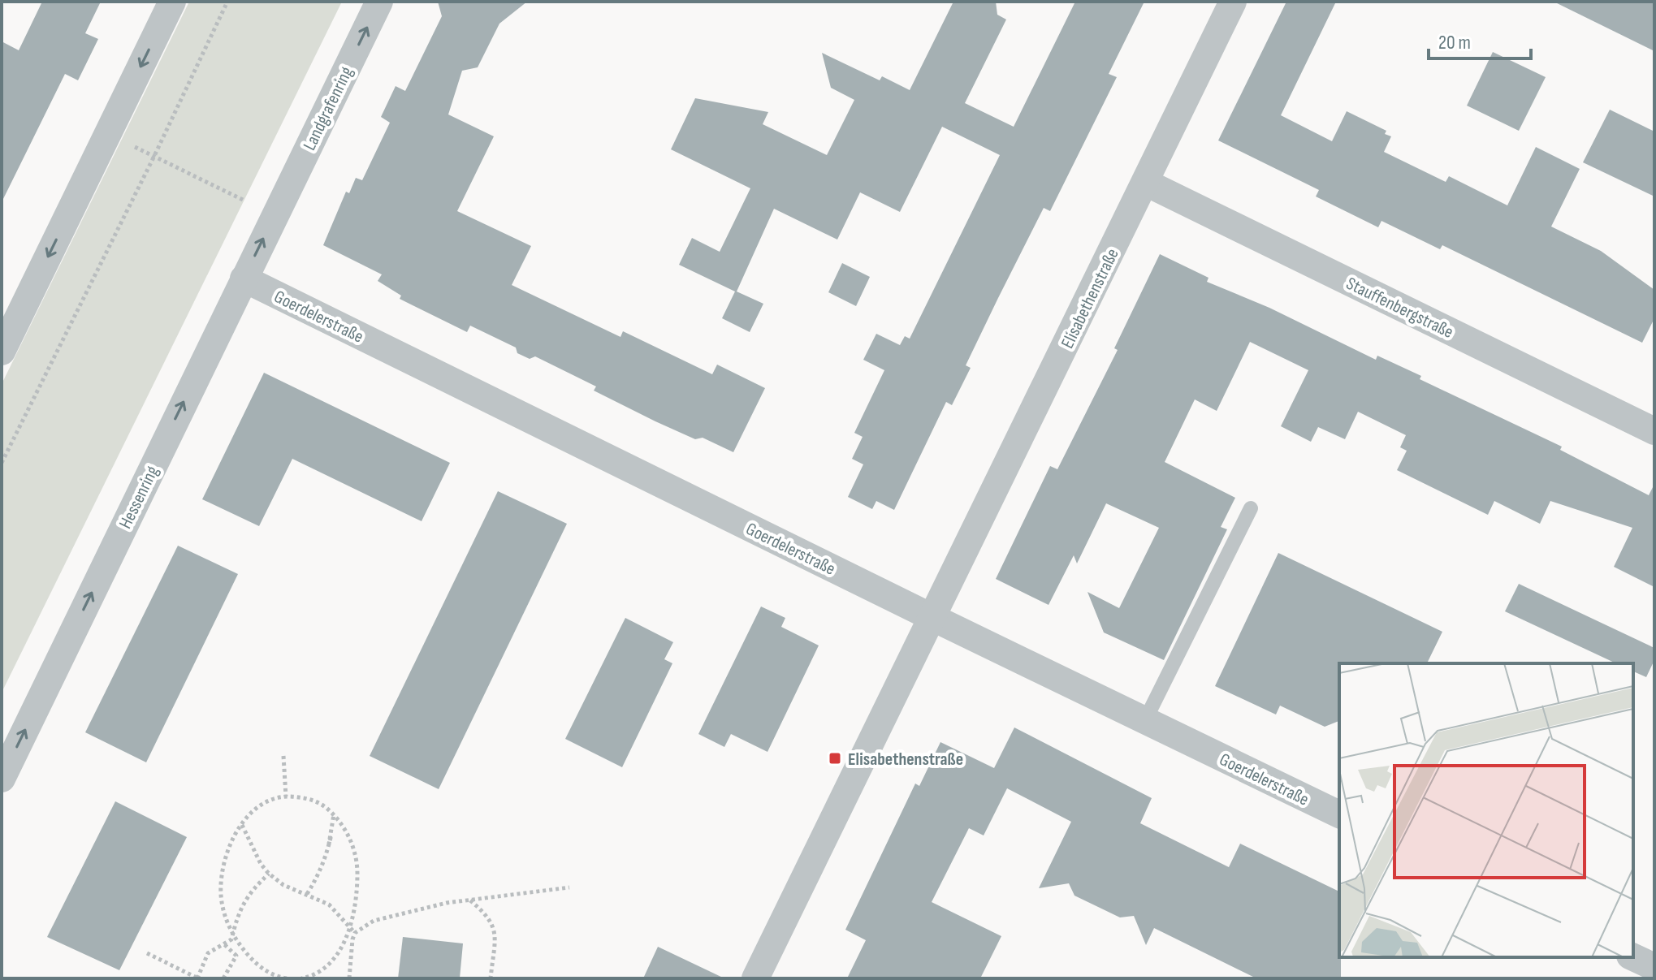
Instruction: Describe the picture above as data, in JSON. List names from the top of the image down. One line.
{"streets":{"street":["Landgrafenring","Elisabethenstraße","Stauffenbergstraße","Goerdelerstraße","Hessenring"]},"crossings":[["Landgrafenring","Hessenring"],["Elisabethenstraße","Stauffenbergstraße"],["Elisabethenstraße","Goerdelerstraße"],["Goerdelerstraße","Hessenring"]],"places":{"transit":["Elisabethenstraße"]},"scale_bar":"20 m"}
